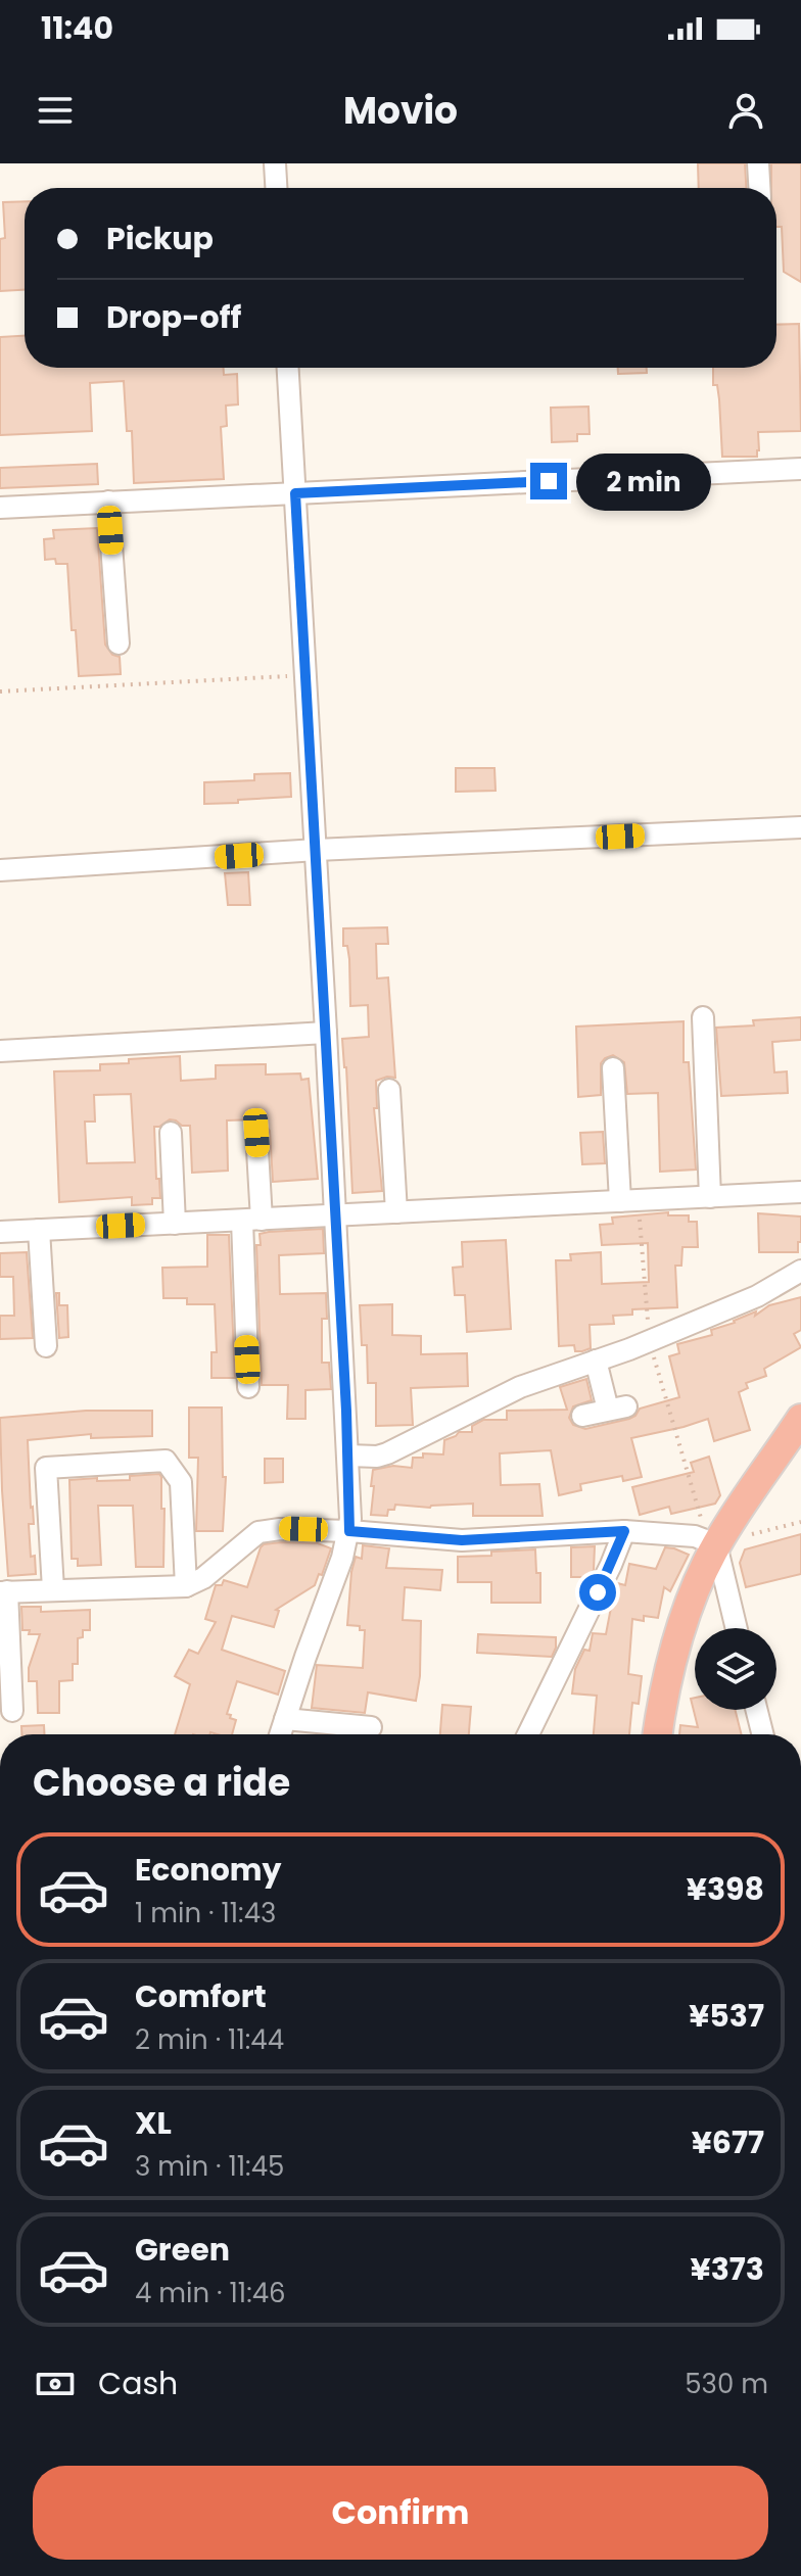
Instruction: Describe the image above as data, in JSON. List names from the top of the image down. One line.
{"page":{"status":"11:40","header":"Movio","banner":["Pickup","Drop-off"],"bubble":"2 min","heading":"Choose a ride","list":[{"name":"Economy","note":"1 min · 11:43","value":"¥398"},{"name":"Comfort","note":"2 min · 11:44","value":"¥537"},{"name":"XL","note":"3 min · 11:45","value":"¥677"},{"name":"Green","note":"4 min · 11:46","value":"¥373"}],"pay":["Cash","530 m"],"buttons":"Confirm"}}
